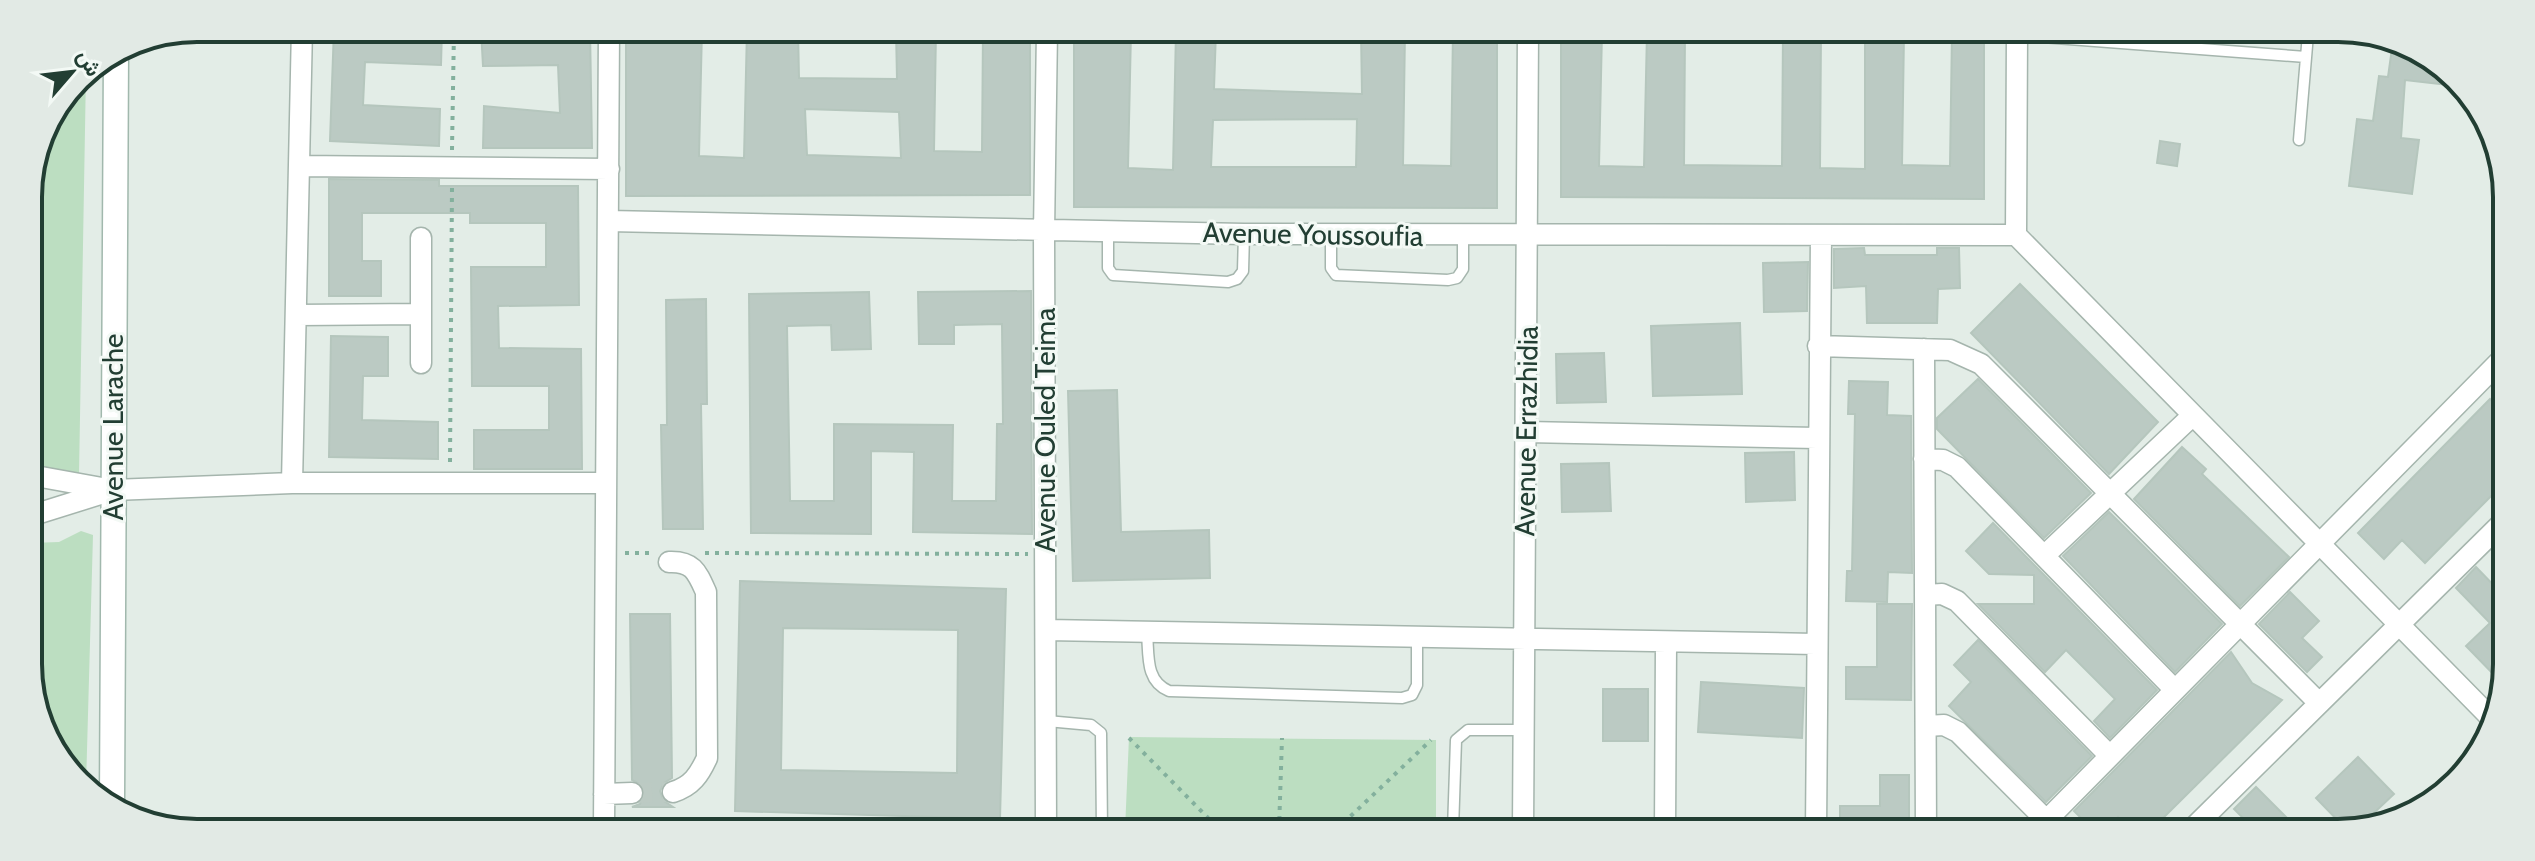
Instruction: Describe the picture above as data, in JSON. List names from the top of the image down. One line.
{"streets":{"main road":["Avenue Larache"],"street":["Avenue Youssoufia","Avenue Ouled Teima","Avenue Errazhidia"]},"crossings":[["Avenue Youssoufia","Avenue Ouled Teima"],["Avenue Youssoufia","Avenue Errazhidia"]],"north":"top right"}
